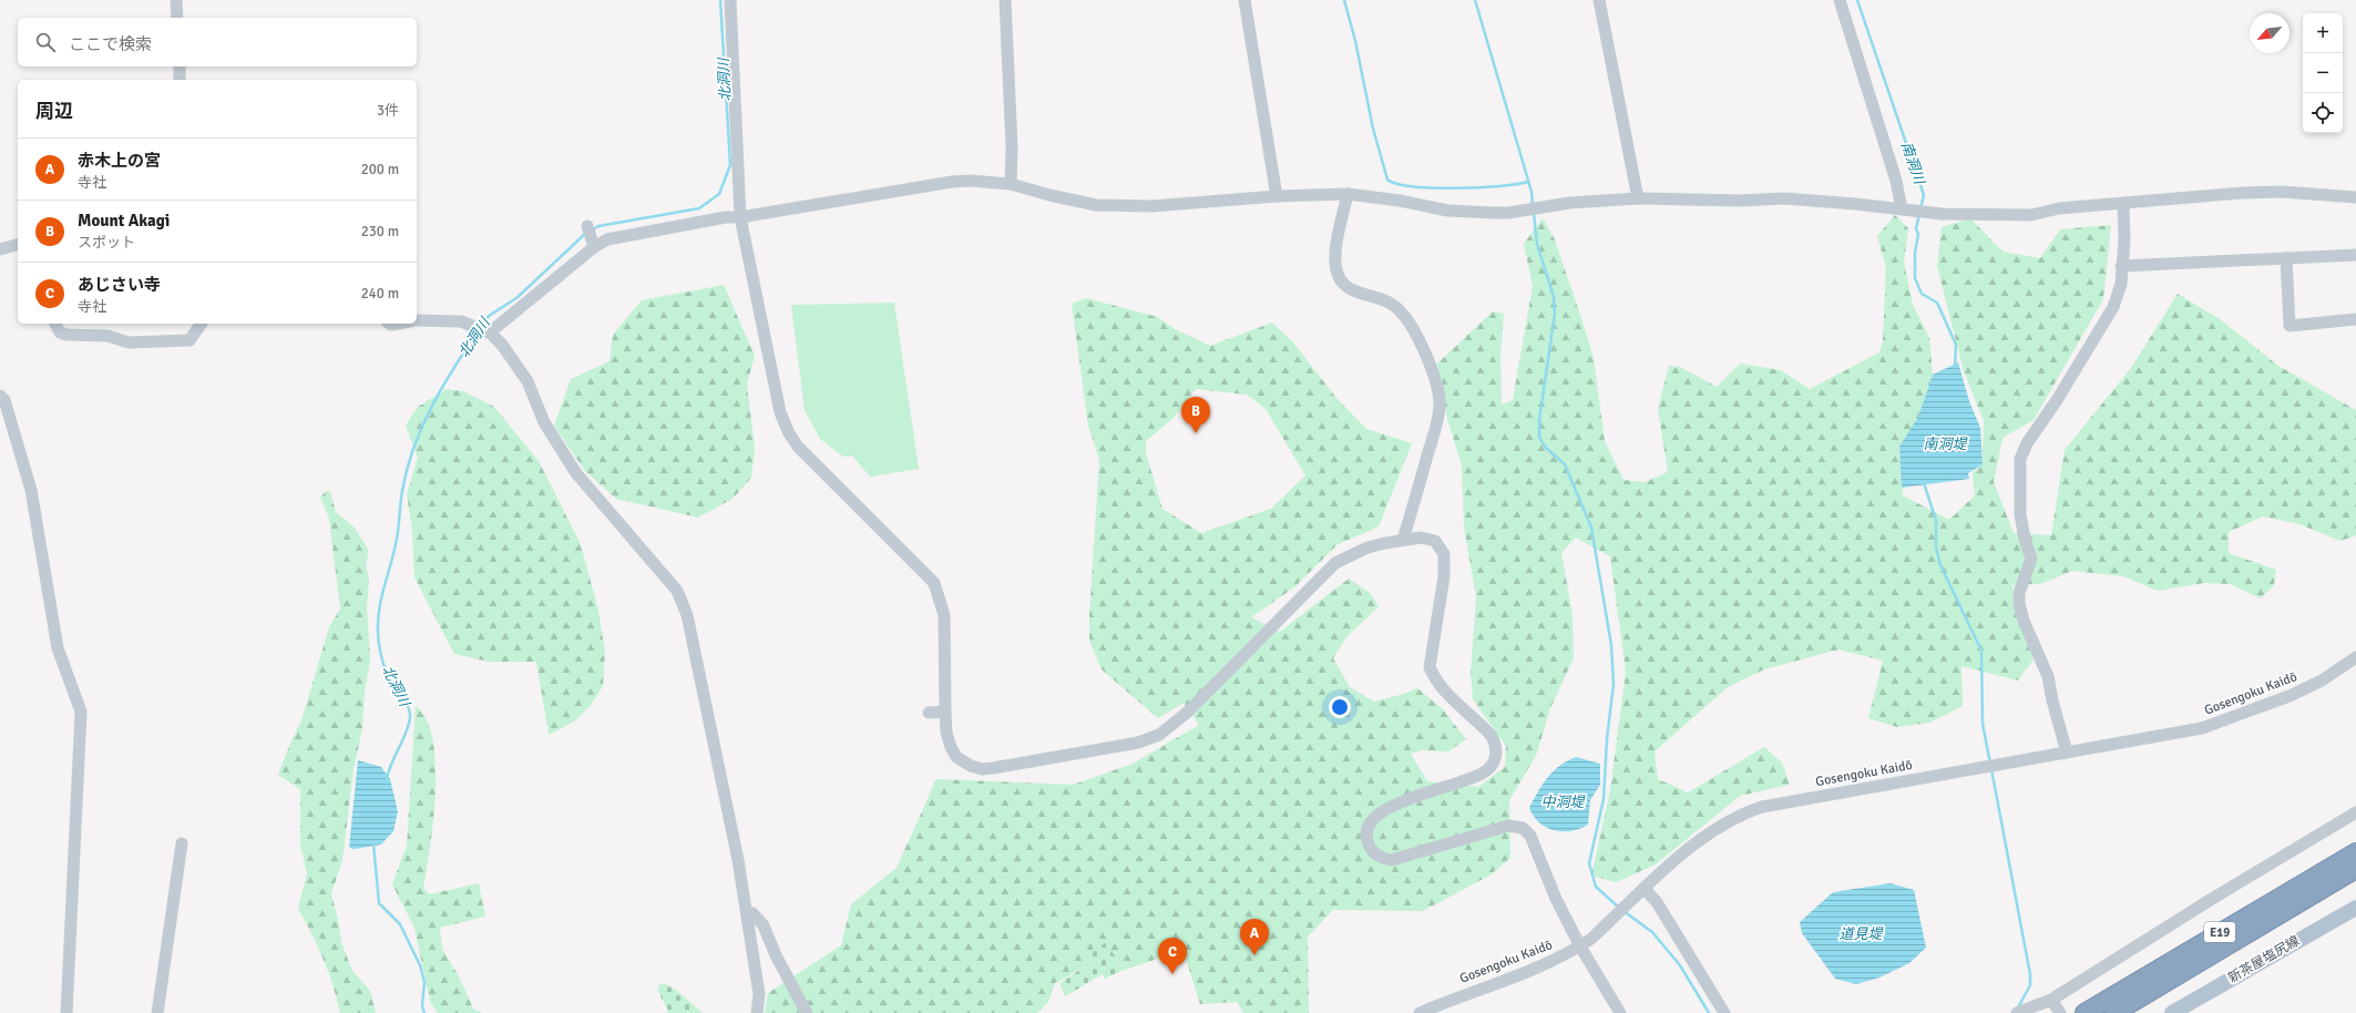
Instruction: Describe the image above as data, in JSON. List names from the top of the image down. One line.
{"streets":{"highway":["E19"],"main road":["新茶屋塩尻線"],"street":["Gosengoku Kaidō"]},"water":["北洞川","南洞川","南洞堤","中洞堤","道見堤"],"north":"bottom left","page":{"map_buttons":["+","−"],"search":"ここで検索","heading":["周辺","3件"],"list":[{"mark":"A","name":"赤木上の宮","note":"寺社","value":"200 m"},{"mark":"B","name":"Mount Akagi","note":"スポット","value":"230 m"},{"mark":"C","name":"あじさい寺","note":"寺社","value":"240 m"}],"pins":["B","A","C"]}}
